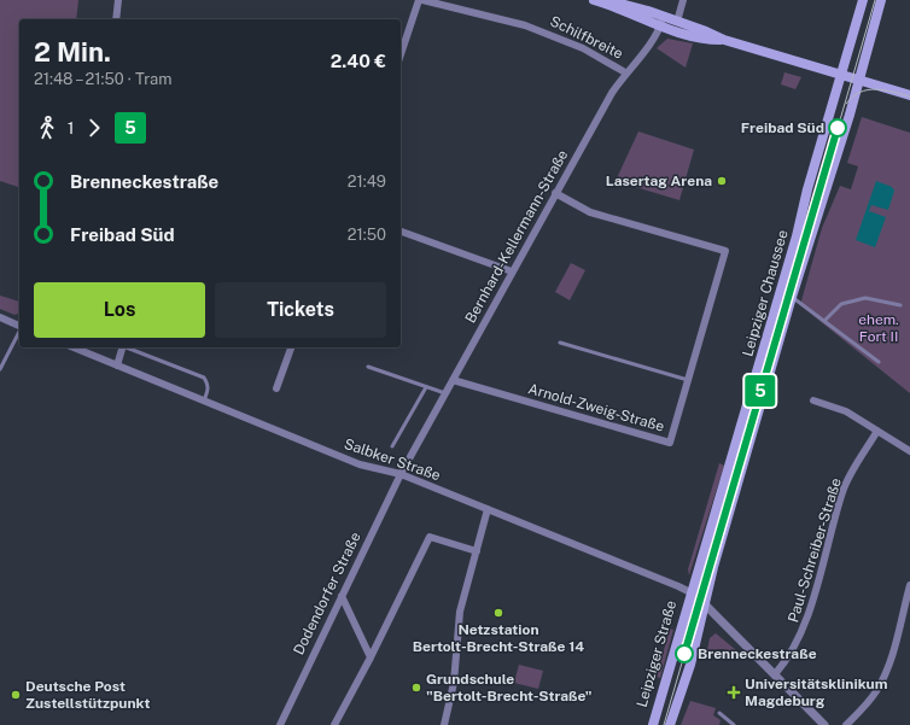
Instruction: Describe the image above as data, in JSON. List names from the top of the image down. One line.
{"streets":{"main road":["Leipziger Chaussee","Leipziger Straße"],"street":["Schilfbreite","Bernhard-Kellermann-Straße","Arnold-Zweig-Straße","Salbker Straße","Paul-Schreiber-Straße","Dodendorfer Straße"]},"crossings":[["Schilfbreite","Bernhard-Kellermann-Straße"],["Bernhard-Kellermann-Straße","Arnold-Zweig-Straße"],["Bernhard-Kellermann-Straße","Salbker Straße"],["Bernhard-Kellermann-Straße","Dodendorfer Straße"],["Leipziger Chaussee","Salbker Straße"],["Leipziger Chaussee","Leipziger Straße"],["Salbker Straße","Dodendorfer Straße"],["Salbker Straße","Leipziger Straße"]],"parks":["ehem. Fort II"],"places":{"other":["Freibad Süd","Lasertag Arena","Netzstation Bertolt-Brecht-Straße 14","Brenneckestraße","Grundschule \"Bertolt-Brecht-Straße\"","Deutsche Post Zustellstützpunkt"],"health":["Universitätsklinikum Magdeburg"]},"lines":["tram line 5"],"page":{"on_map":"5","heading":["2 Min.","21:48 – 21:50 · Tram","2.40 €"],"legs":["1","5"],"list":[{"name":"Brenneckestraße","value":"21:49"},{"name":"Freibad Süd","value":"21:50"}],"buttons":["Los","Tickets"]}}
